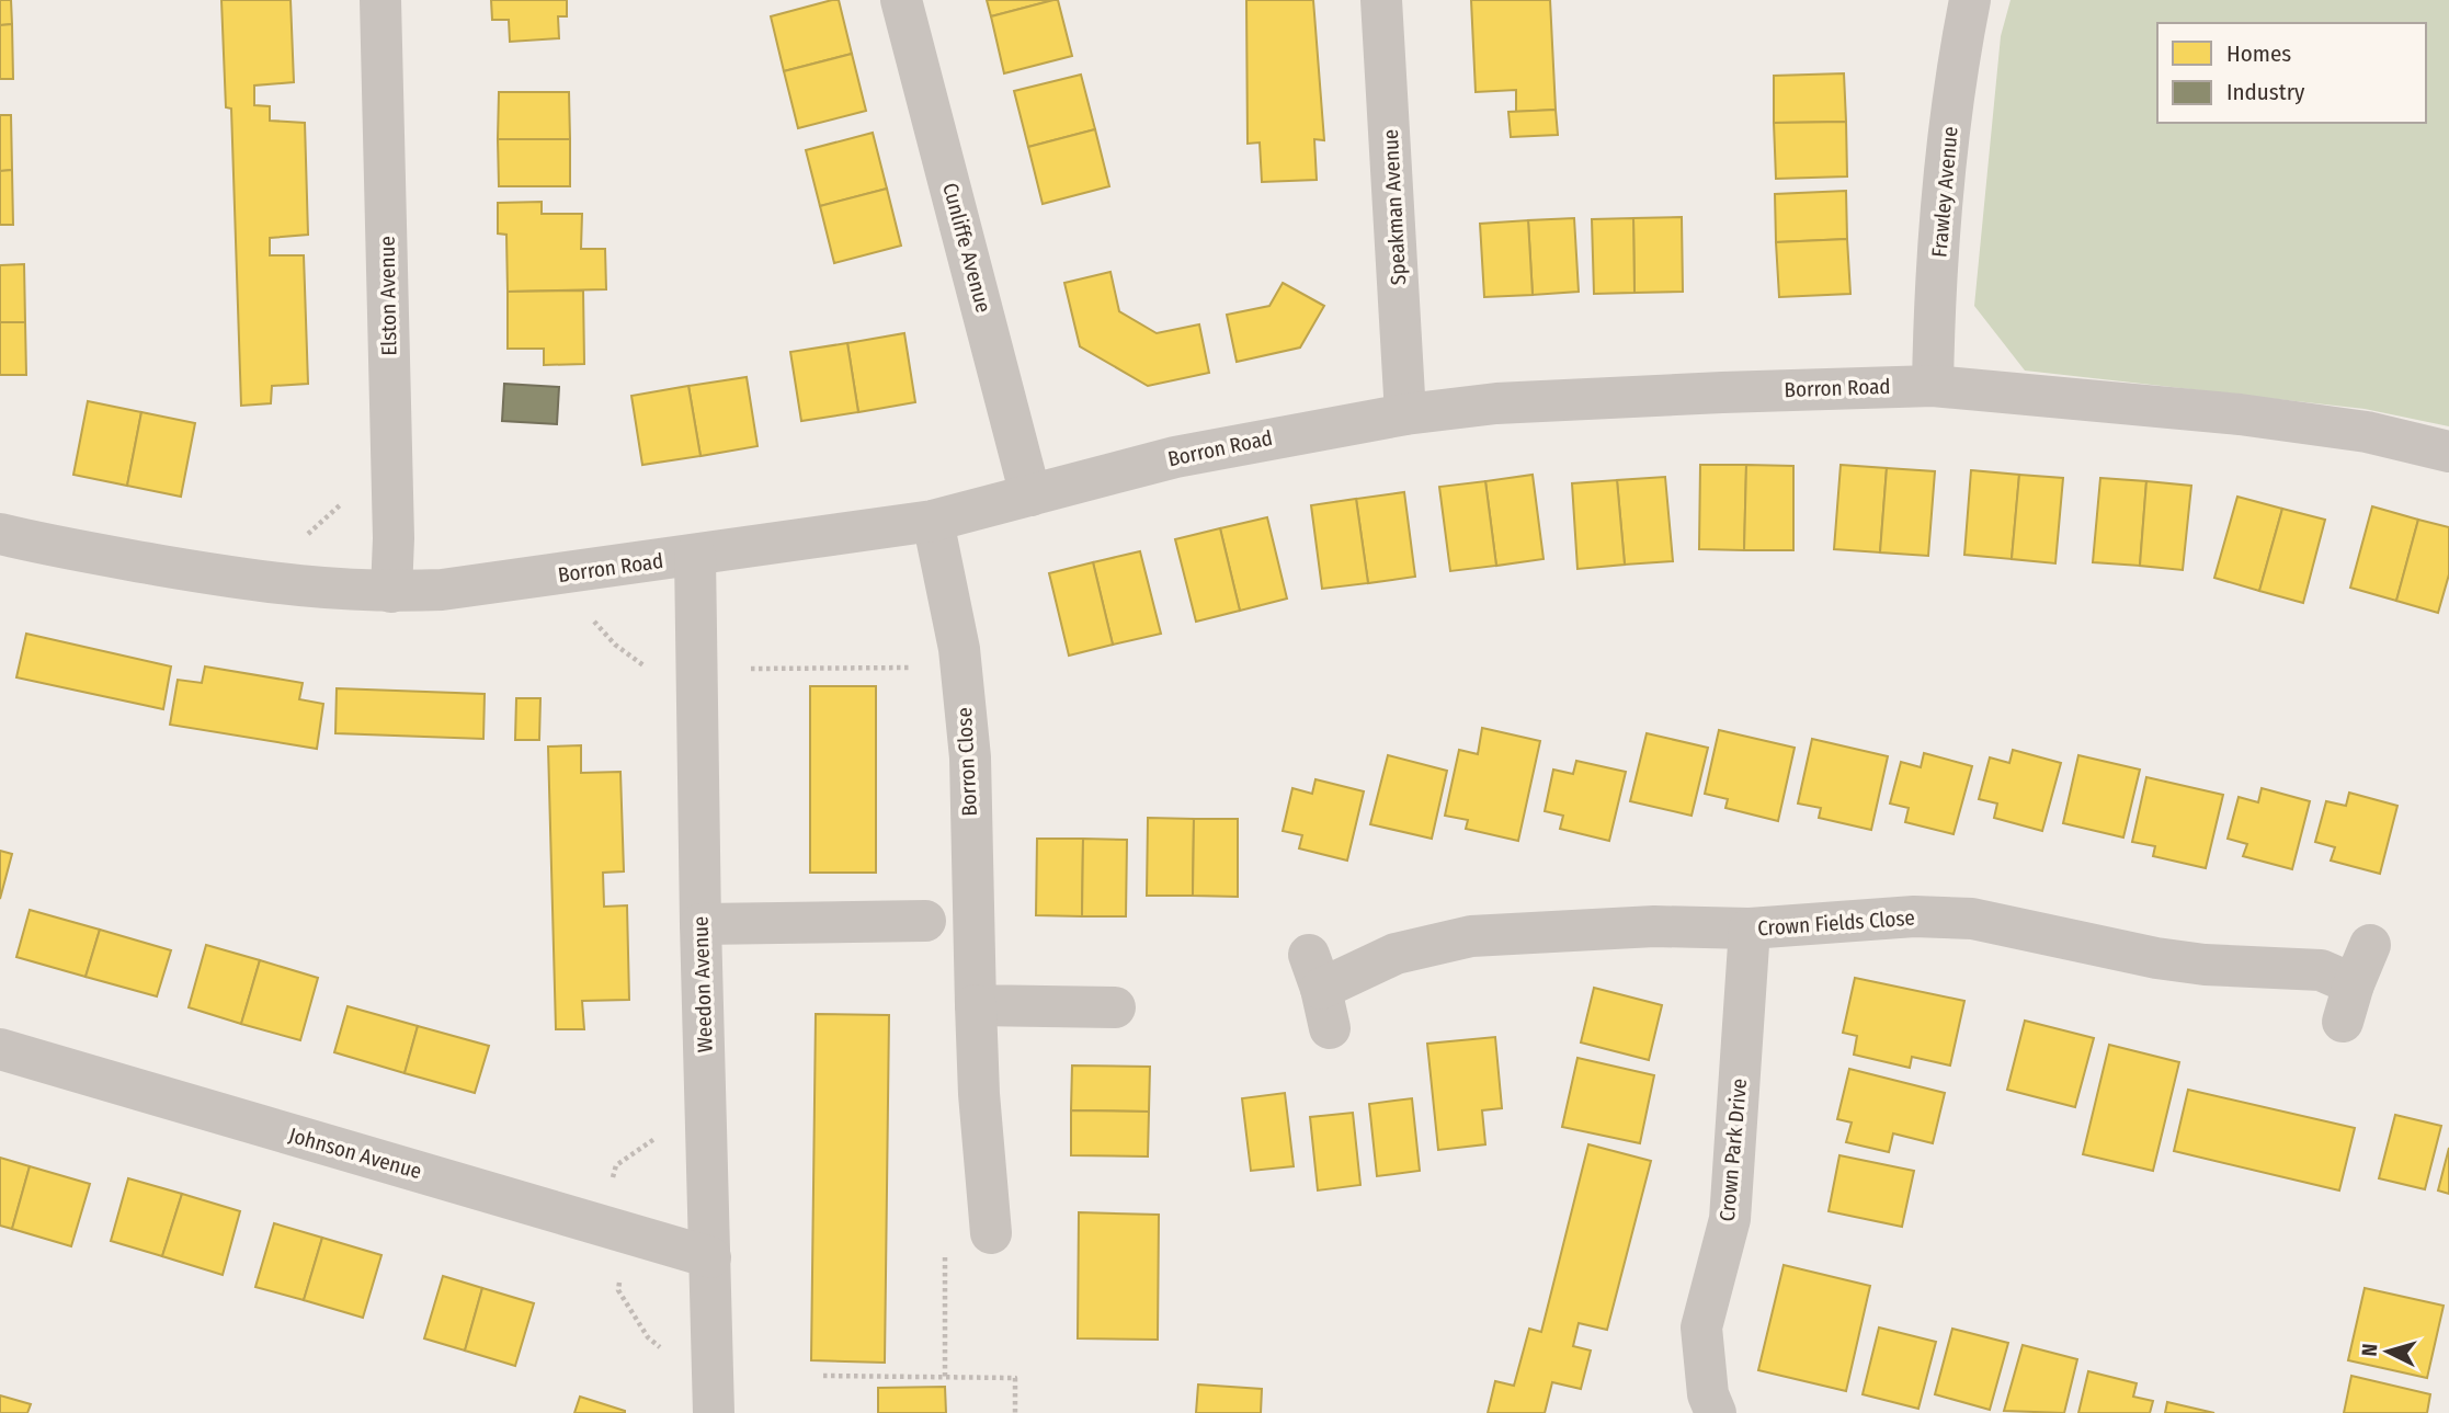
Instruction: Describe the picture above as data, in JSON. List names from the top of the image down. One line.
{"streets":{"street":["Frawley Avenue","Speakman Avenue","Cunliffe Avenue","Elston Avenue","Borron Road","Borron Close","Crown Fields Close","Weedon Avenue","Crown Park Drive","Johnson Avenue"]},"crossings":[["Frawley Avenue","Borron Road"],["Speakman Avenue","Borron Road"],["Cunliffe Avenue","Borron Road"],["Elston Avenue","Borron Road"],["Borron Road","Borron Close"],["Borron Road","Weedon Avenue"],["Crown Fields Close","Crown Park Drive"],["Weedon Avenue","Johnson Avenue"]],"legend":["Homes","Industry"],"north":"left"}
